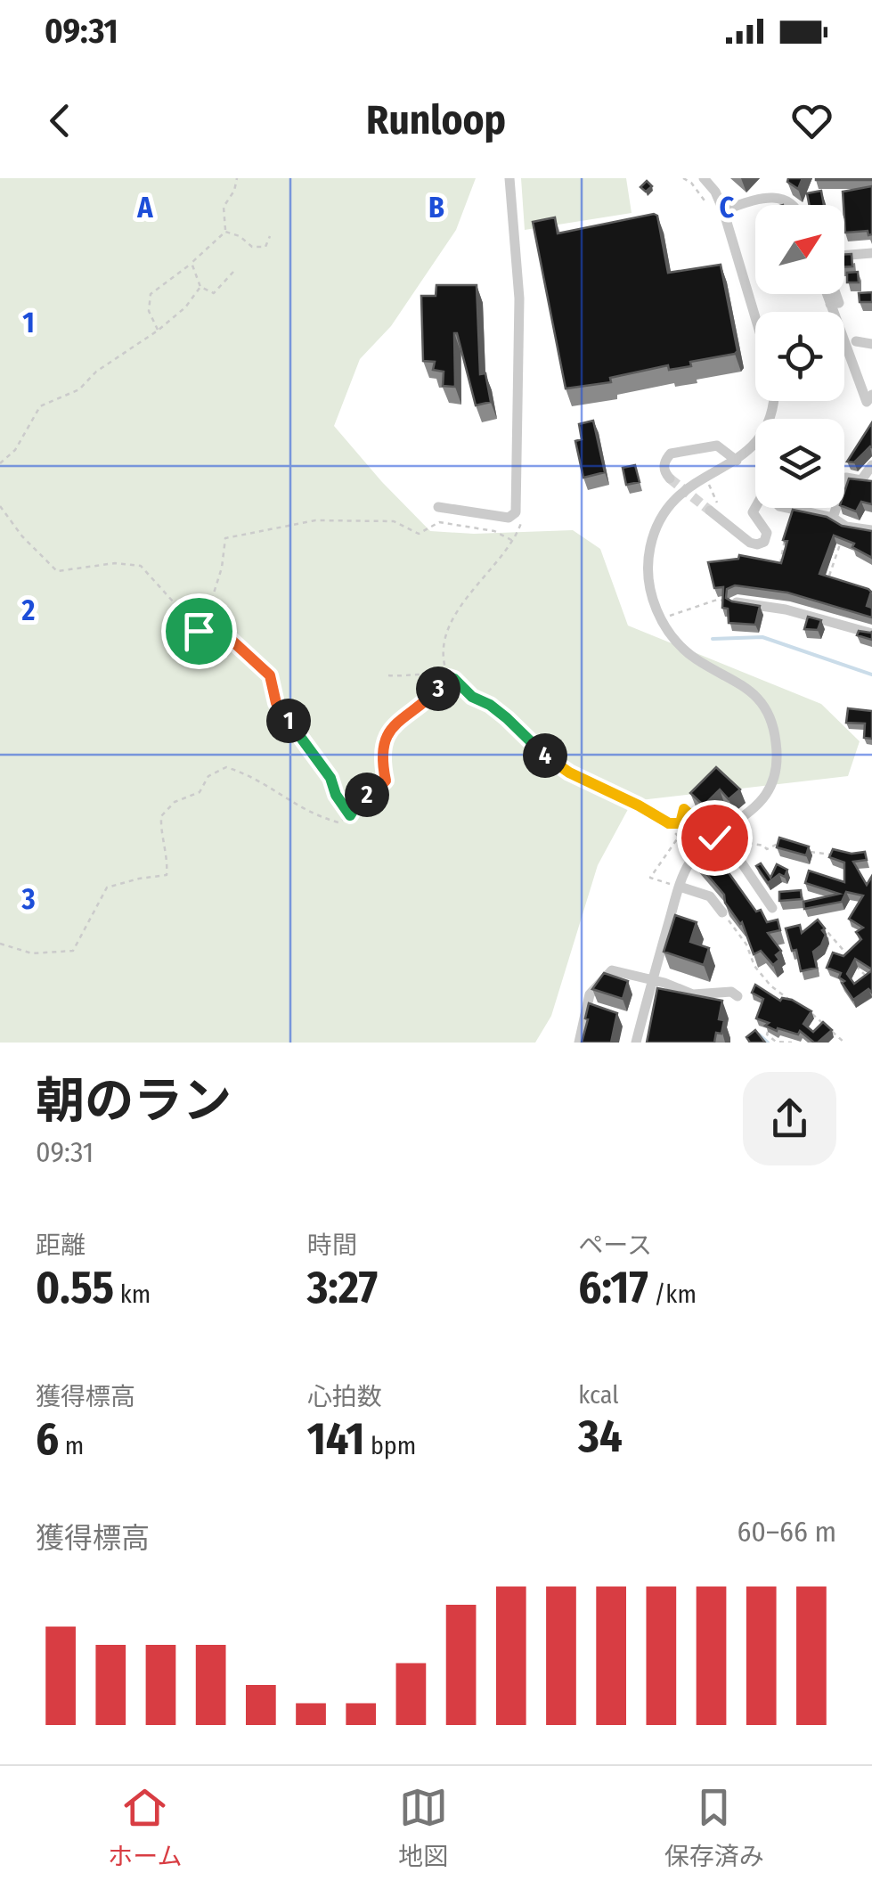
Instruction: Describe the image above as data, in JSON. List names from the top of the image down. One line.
{"north":"top right","page":{"status":"09:31","header":"Runloop","pins":["3","1","4","2"],"heading":["朝のラン","09:31"],"stats":[["距離","0.55 km"],["時間","3:27"],["ペース","6:17 /km"],["獲得標高","6 m"],["心拍数","141 bpm"],["kcal","34"]],"chart":["獲得標高","60–66 m"],"tabs":["ホーム","地図","保存済み"]},"grid":{"columns":["A","B","C"],"rows":["1","2","3"]}}
